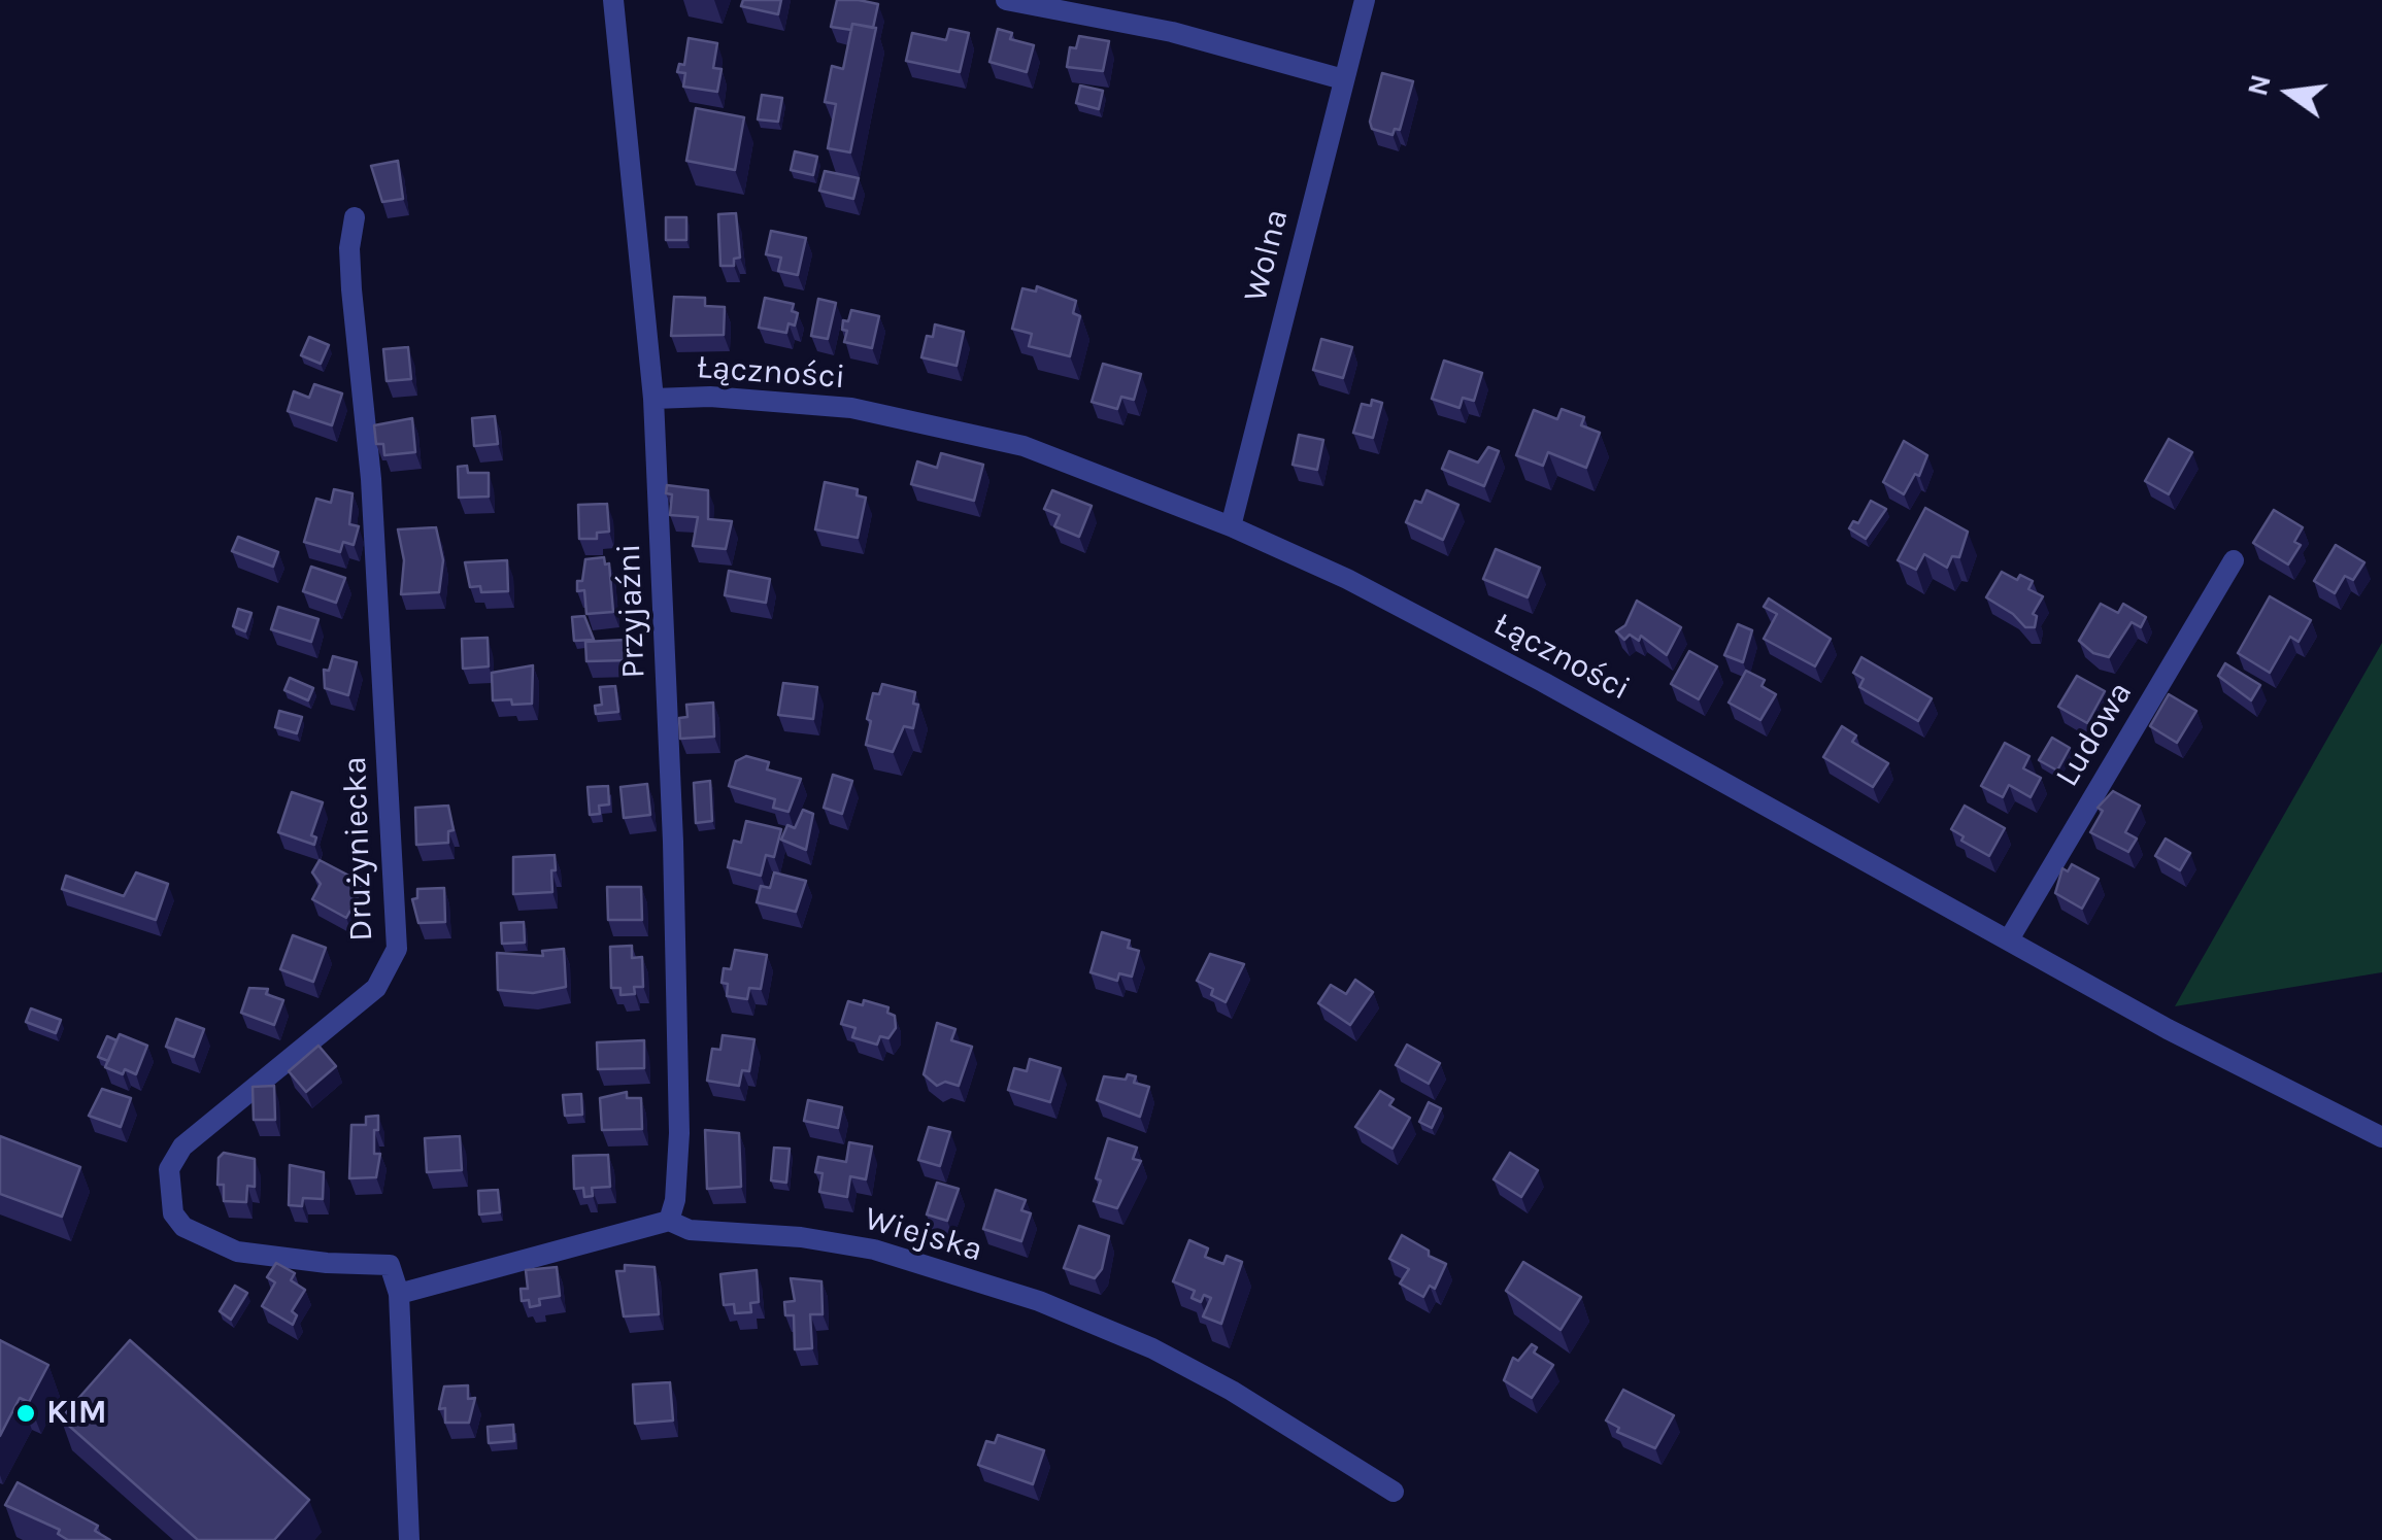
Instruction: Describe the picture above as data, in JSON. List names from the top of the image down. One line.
{"streets":{"street":["Wolna","Łączności","Przyjaźni","Ludowa","Drużyniecka","Wiejska"]},"crossings":[["Wolna","Łączności"],["Łączności","Przyjaźni"],["Łączności","Ludowa"],["Przyjaźni","Wiejska"],["Drużyniecka","Wiejska"]],"places":["KIM"],"north":"left"}
